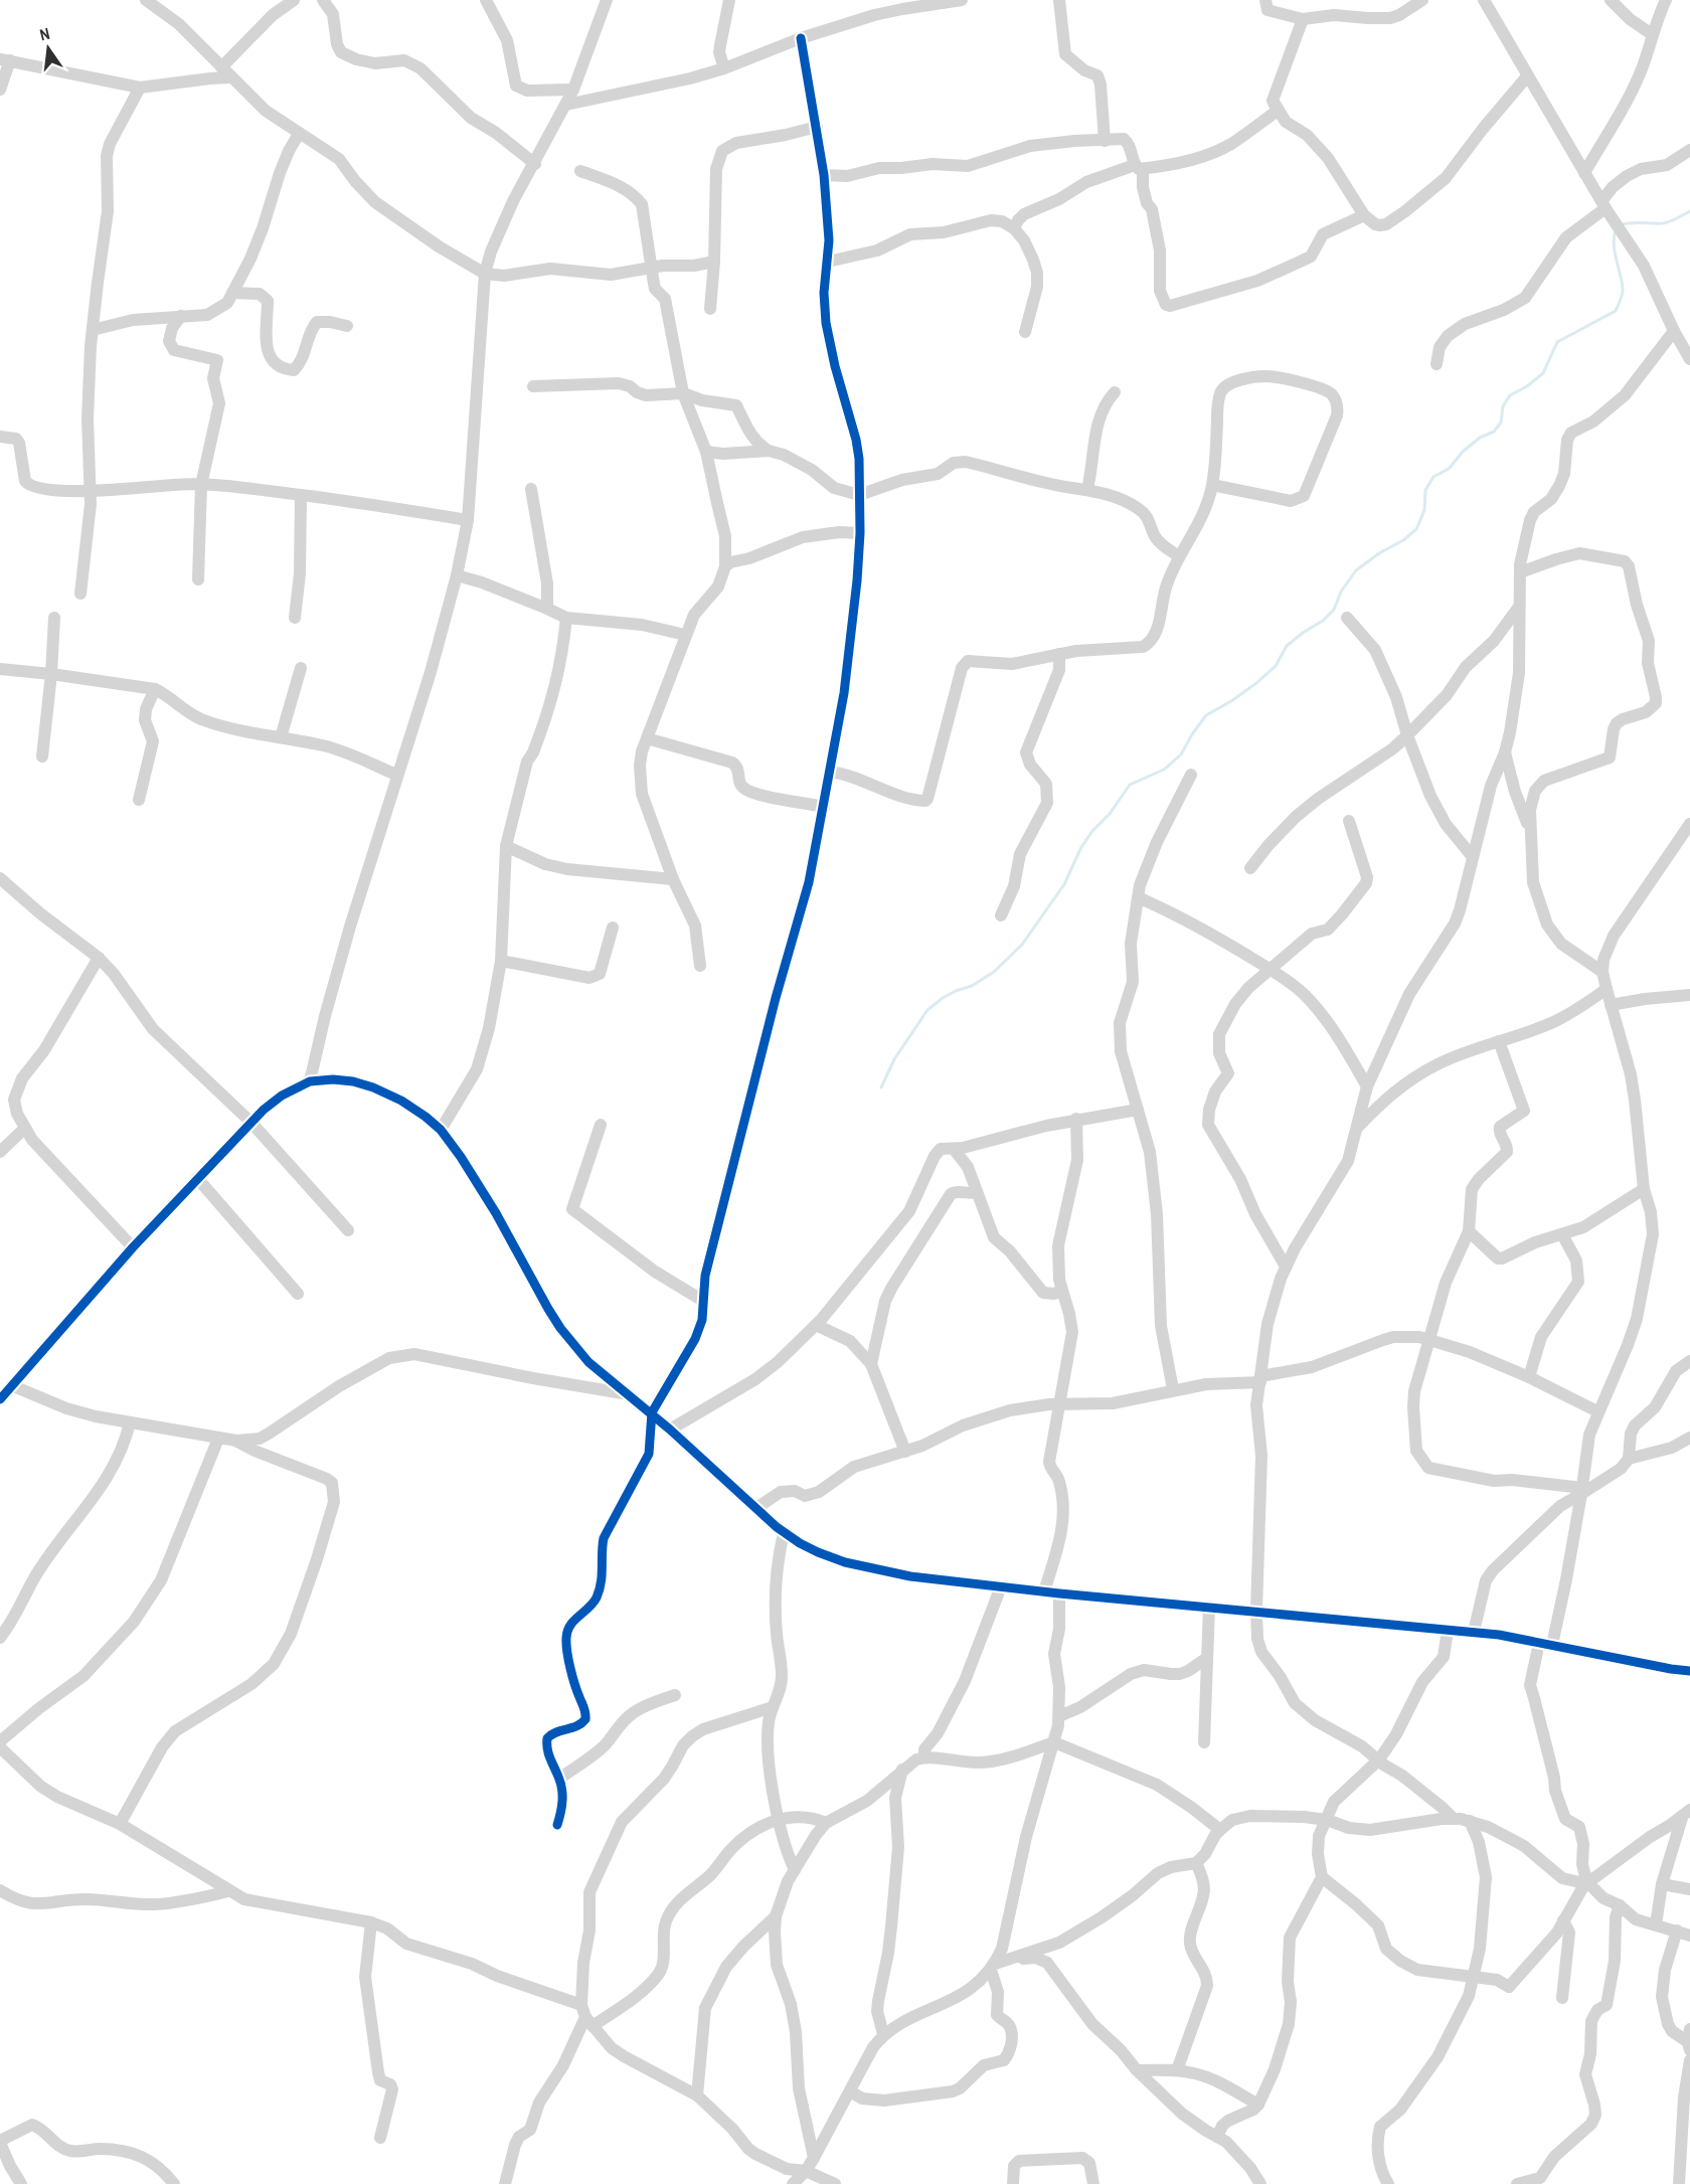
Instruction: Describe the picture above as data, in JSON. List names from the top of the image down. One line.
{"north":"top"}
